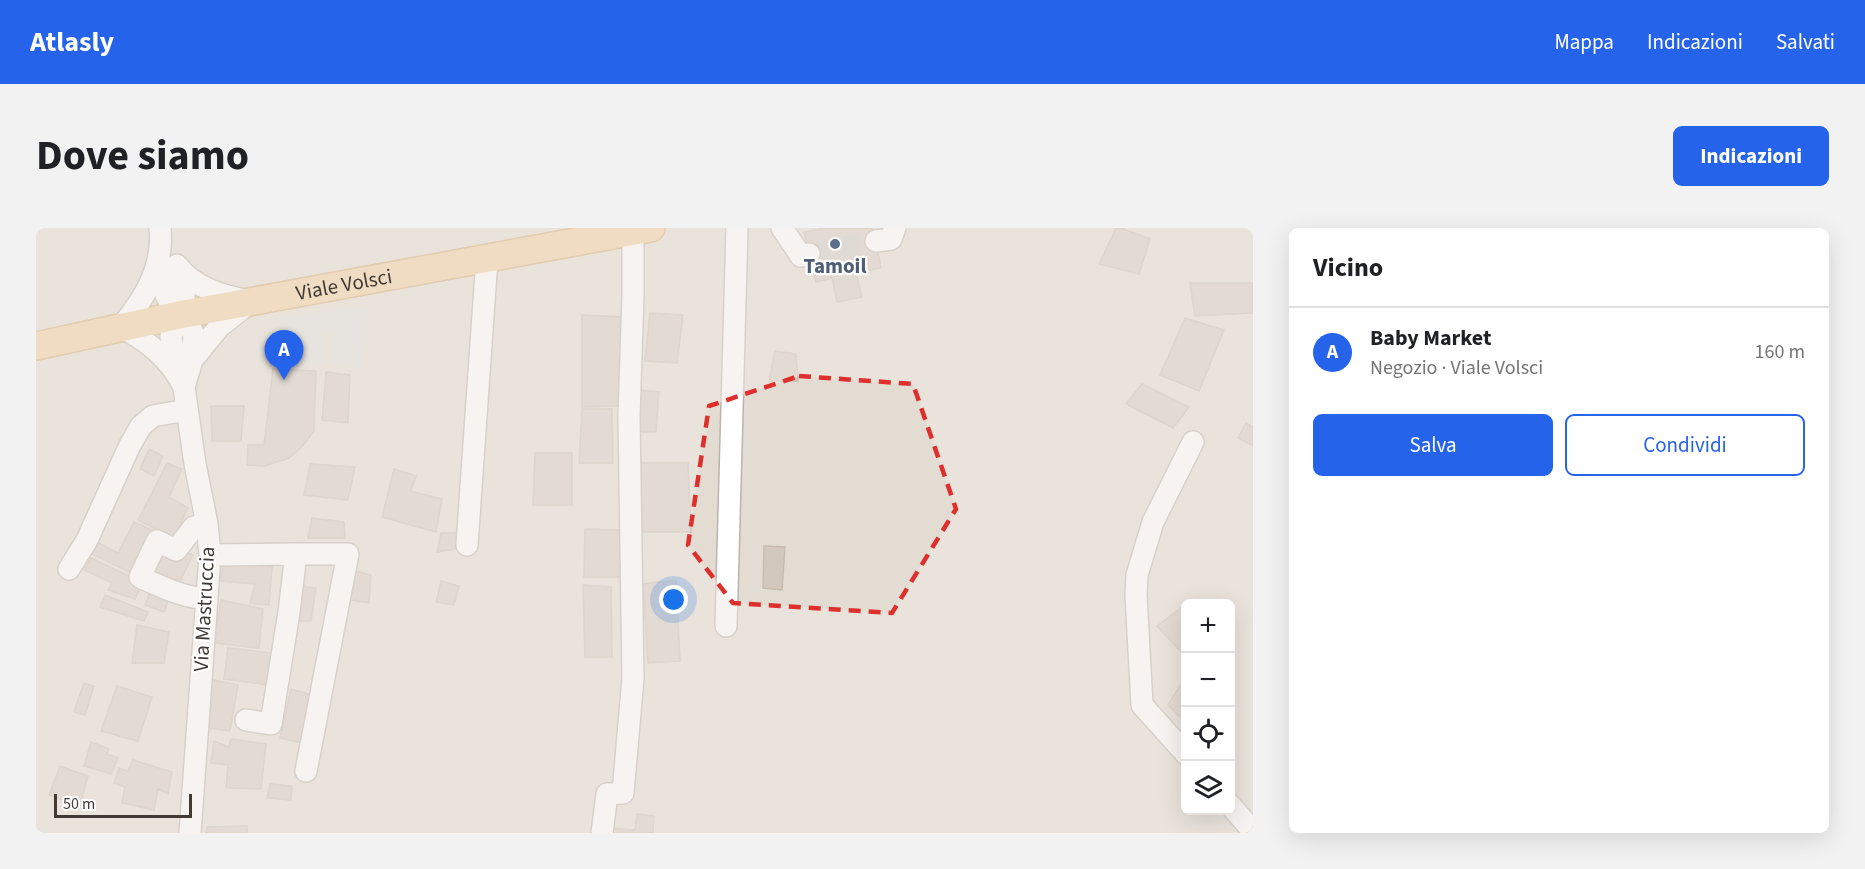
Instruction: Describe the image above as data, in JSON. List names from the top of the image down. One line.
{"streets":{"main road":["Viale Volsci"],"street":["Via Mastruccia"]},"crossings":[["Viale Volsci","Via Mastruccia"]],"places":["Tamoil"],"scale_bar":"50 m","page":{"header":"Atlasly","nav":["Mappa","Indicazioni","Salvati"],"title":"Dove siamo","buttons":["Indicazioni",["Salva","Condividi"]],"heading":"Vicino","list":[{"mark":"A","name":"Baby Market","note":"Negozio · Viale Volsci","value":"160 m"}],"pins":"A","map_buttons":["+","−"],"scale":"50 m"}}
